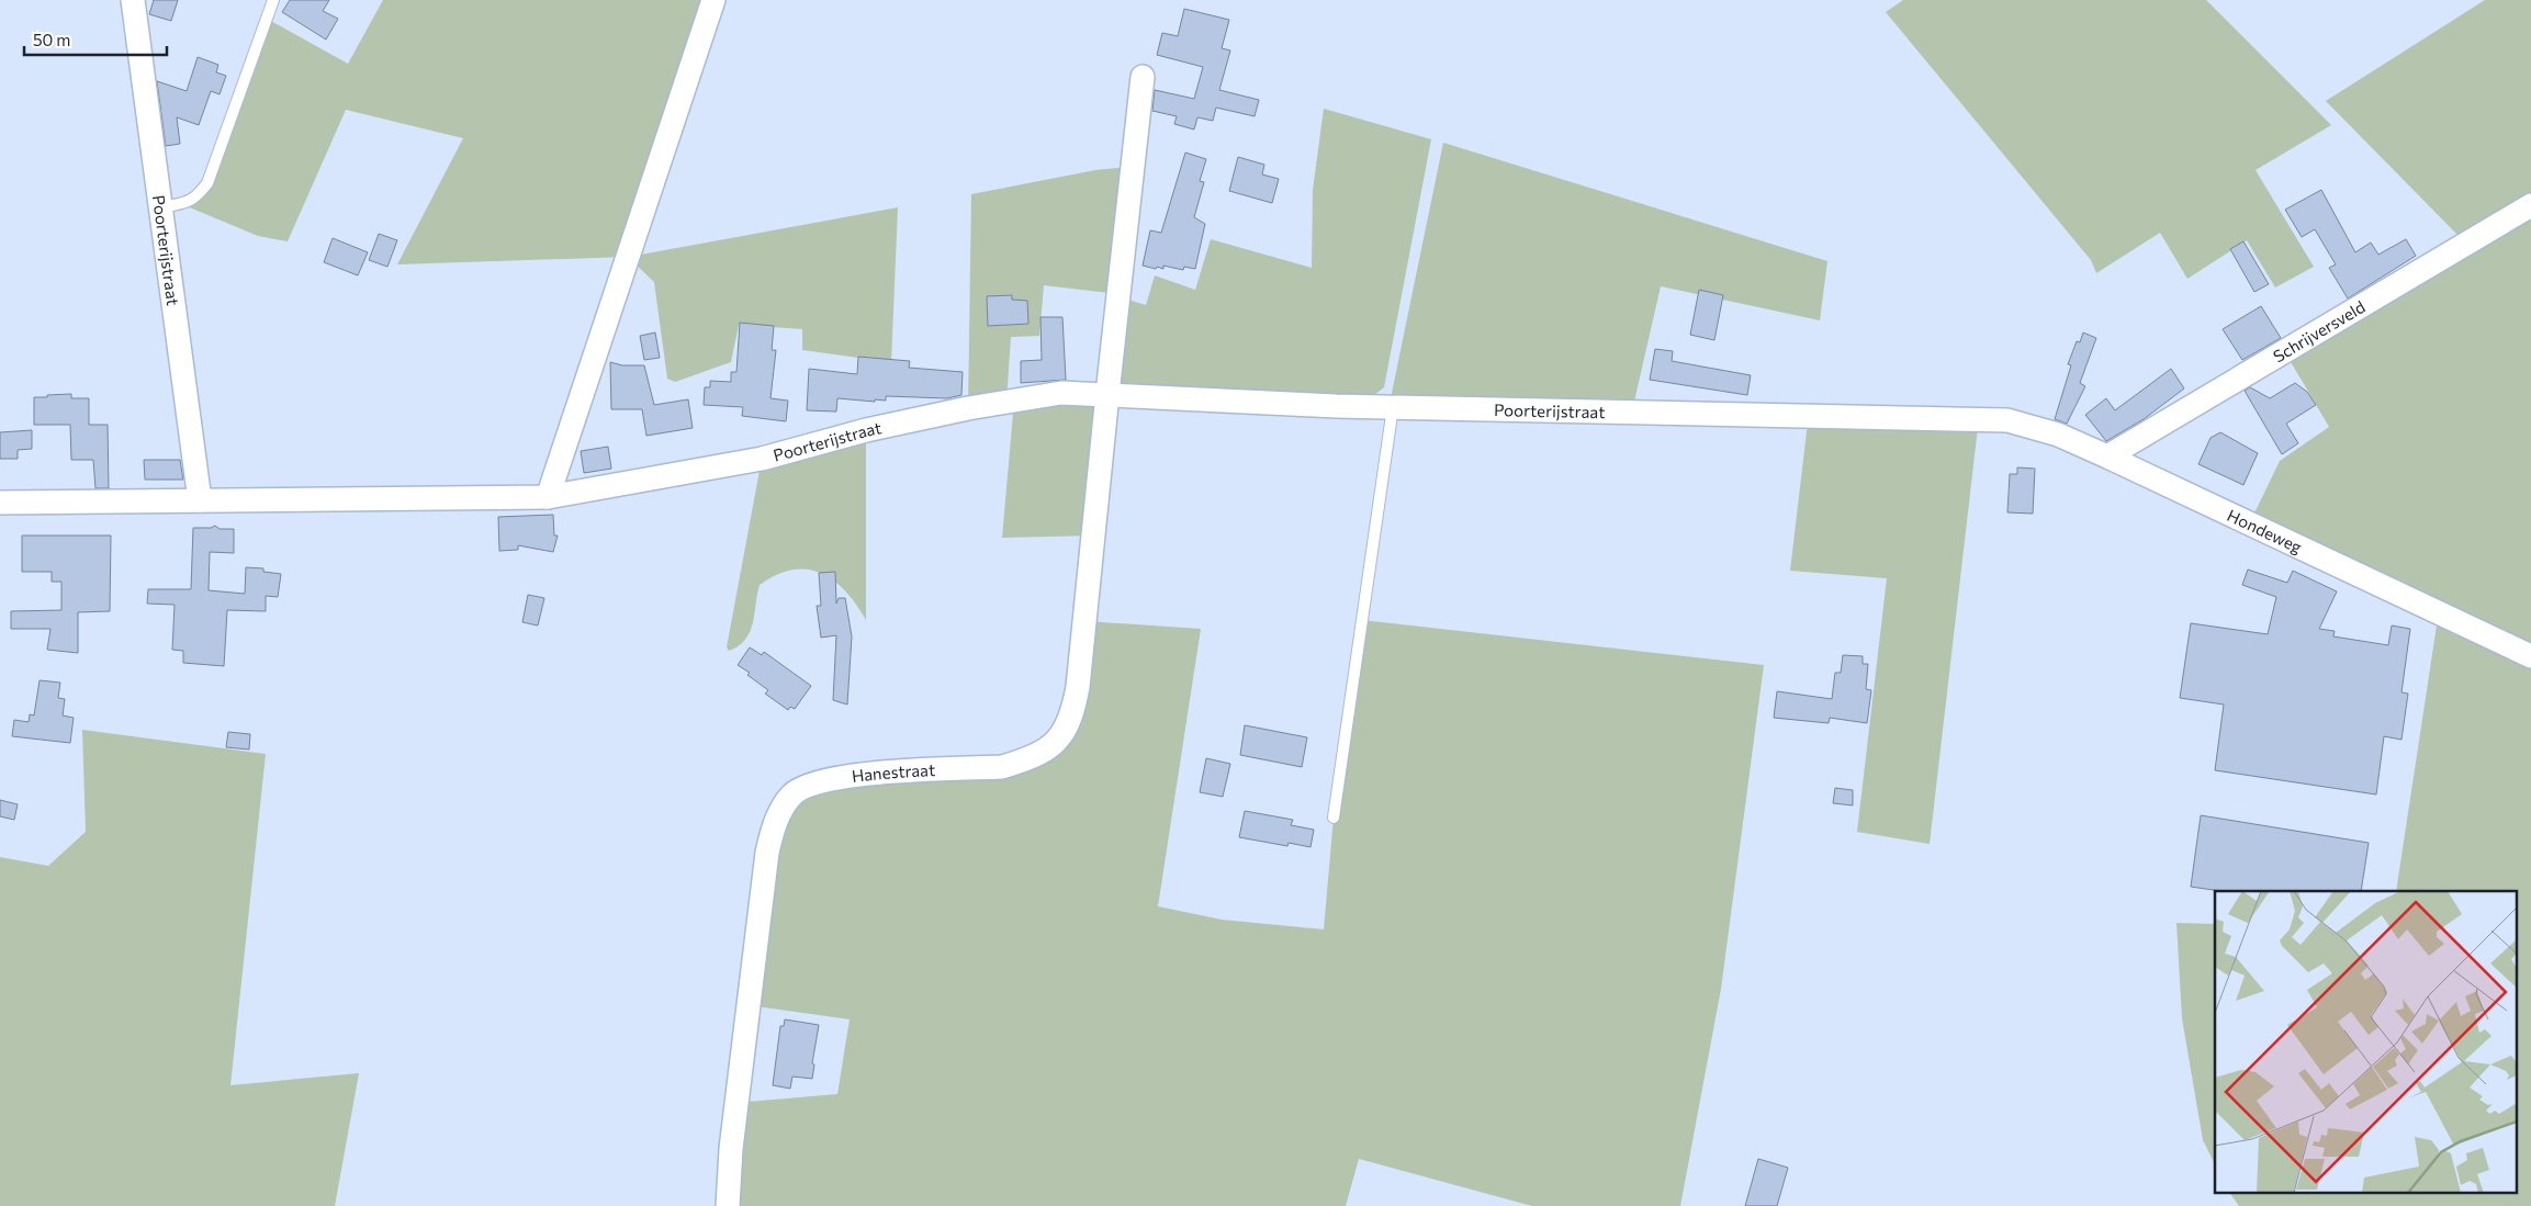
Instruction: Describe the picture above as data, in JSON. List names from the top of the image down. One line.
{"streets":{"street":["Poorterijstraat","Schrijversveld","Hondeweg","Hanestraat"]},"crossings":[["Poorterijstraat","Hondeweg"],["Poorterijstraat","Hanestraat"],["Schrijversveld","Hondeweg"]],"scale_bar":"50 m"}
